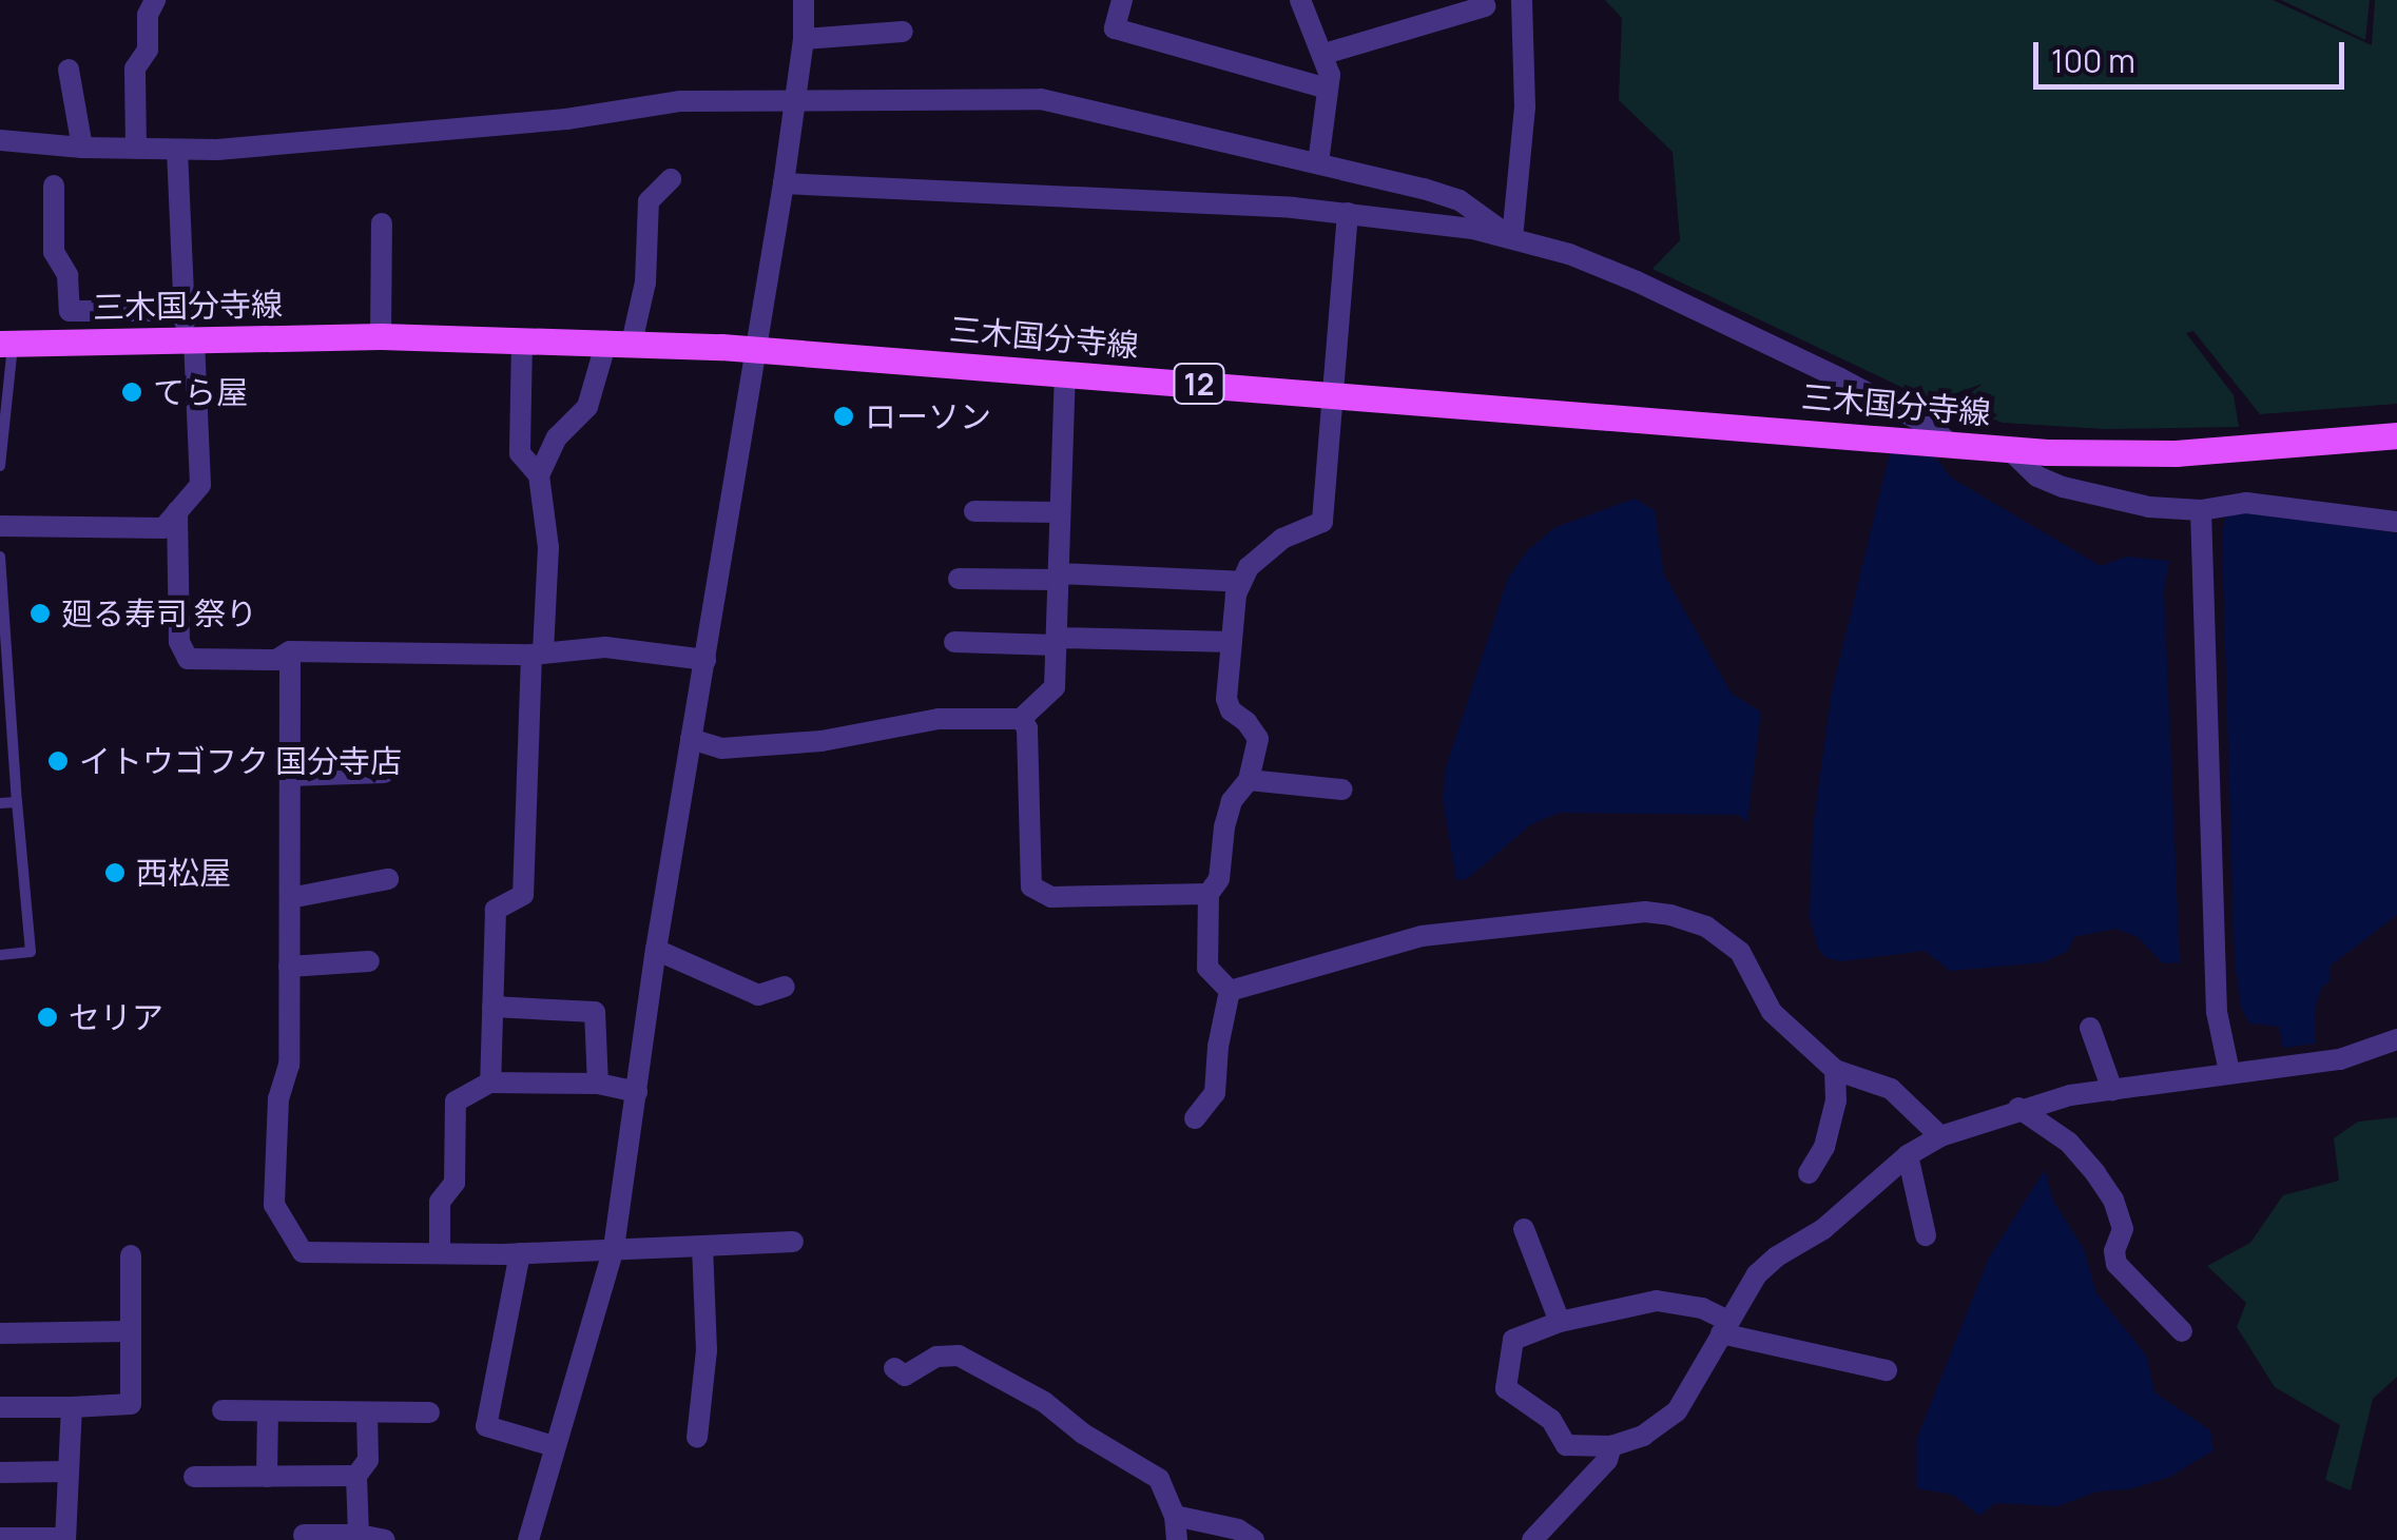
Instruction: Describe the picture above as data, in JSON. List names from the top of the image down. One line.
{"streets":{"main road":["三木国分寺線","12"]},"places":["てら屋","ローソン","廻る寿司 祭り","イトウゴフク 国分寺店","西松屋","セリア"],"scale_bar":"100 m"}
